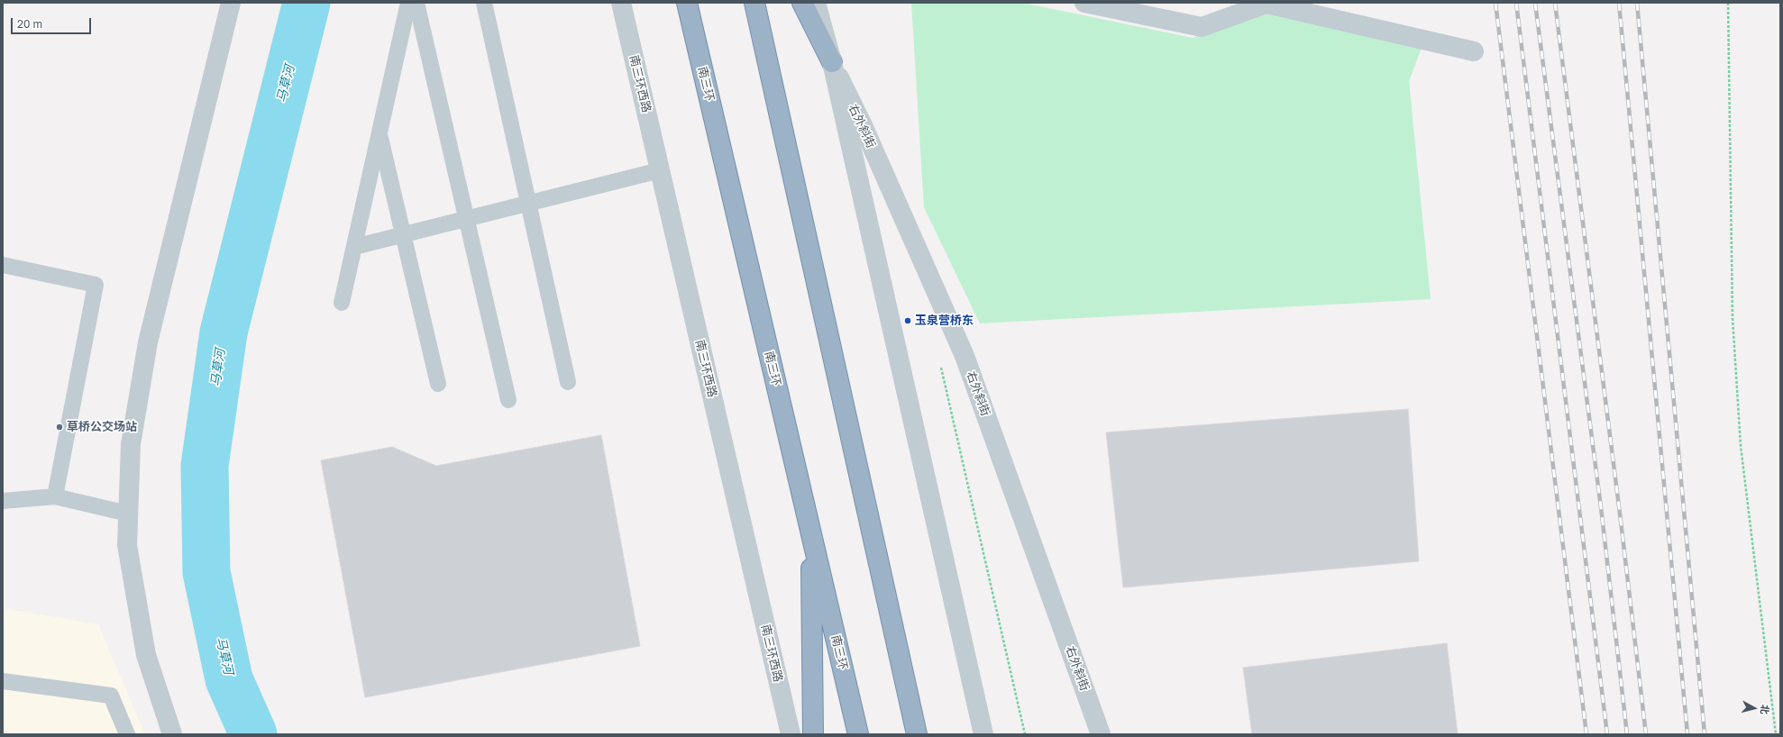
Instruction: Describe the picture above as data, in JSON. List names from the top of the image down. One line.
{"streets":{"highway":["南三环"],"street":["南三环西路","右外斜街"]},"water":["马草河"],"places":["玉泉营桥东","草桥公交场站"],"scale_bar":"20 m","north":"right"}
